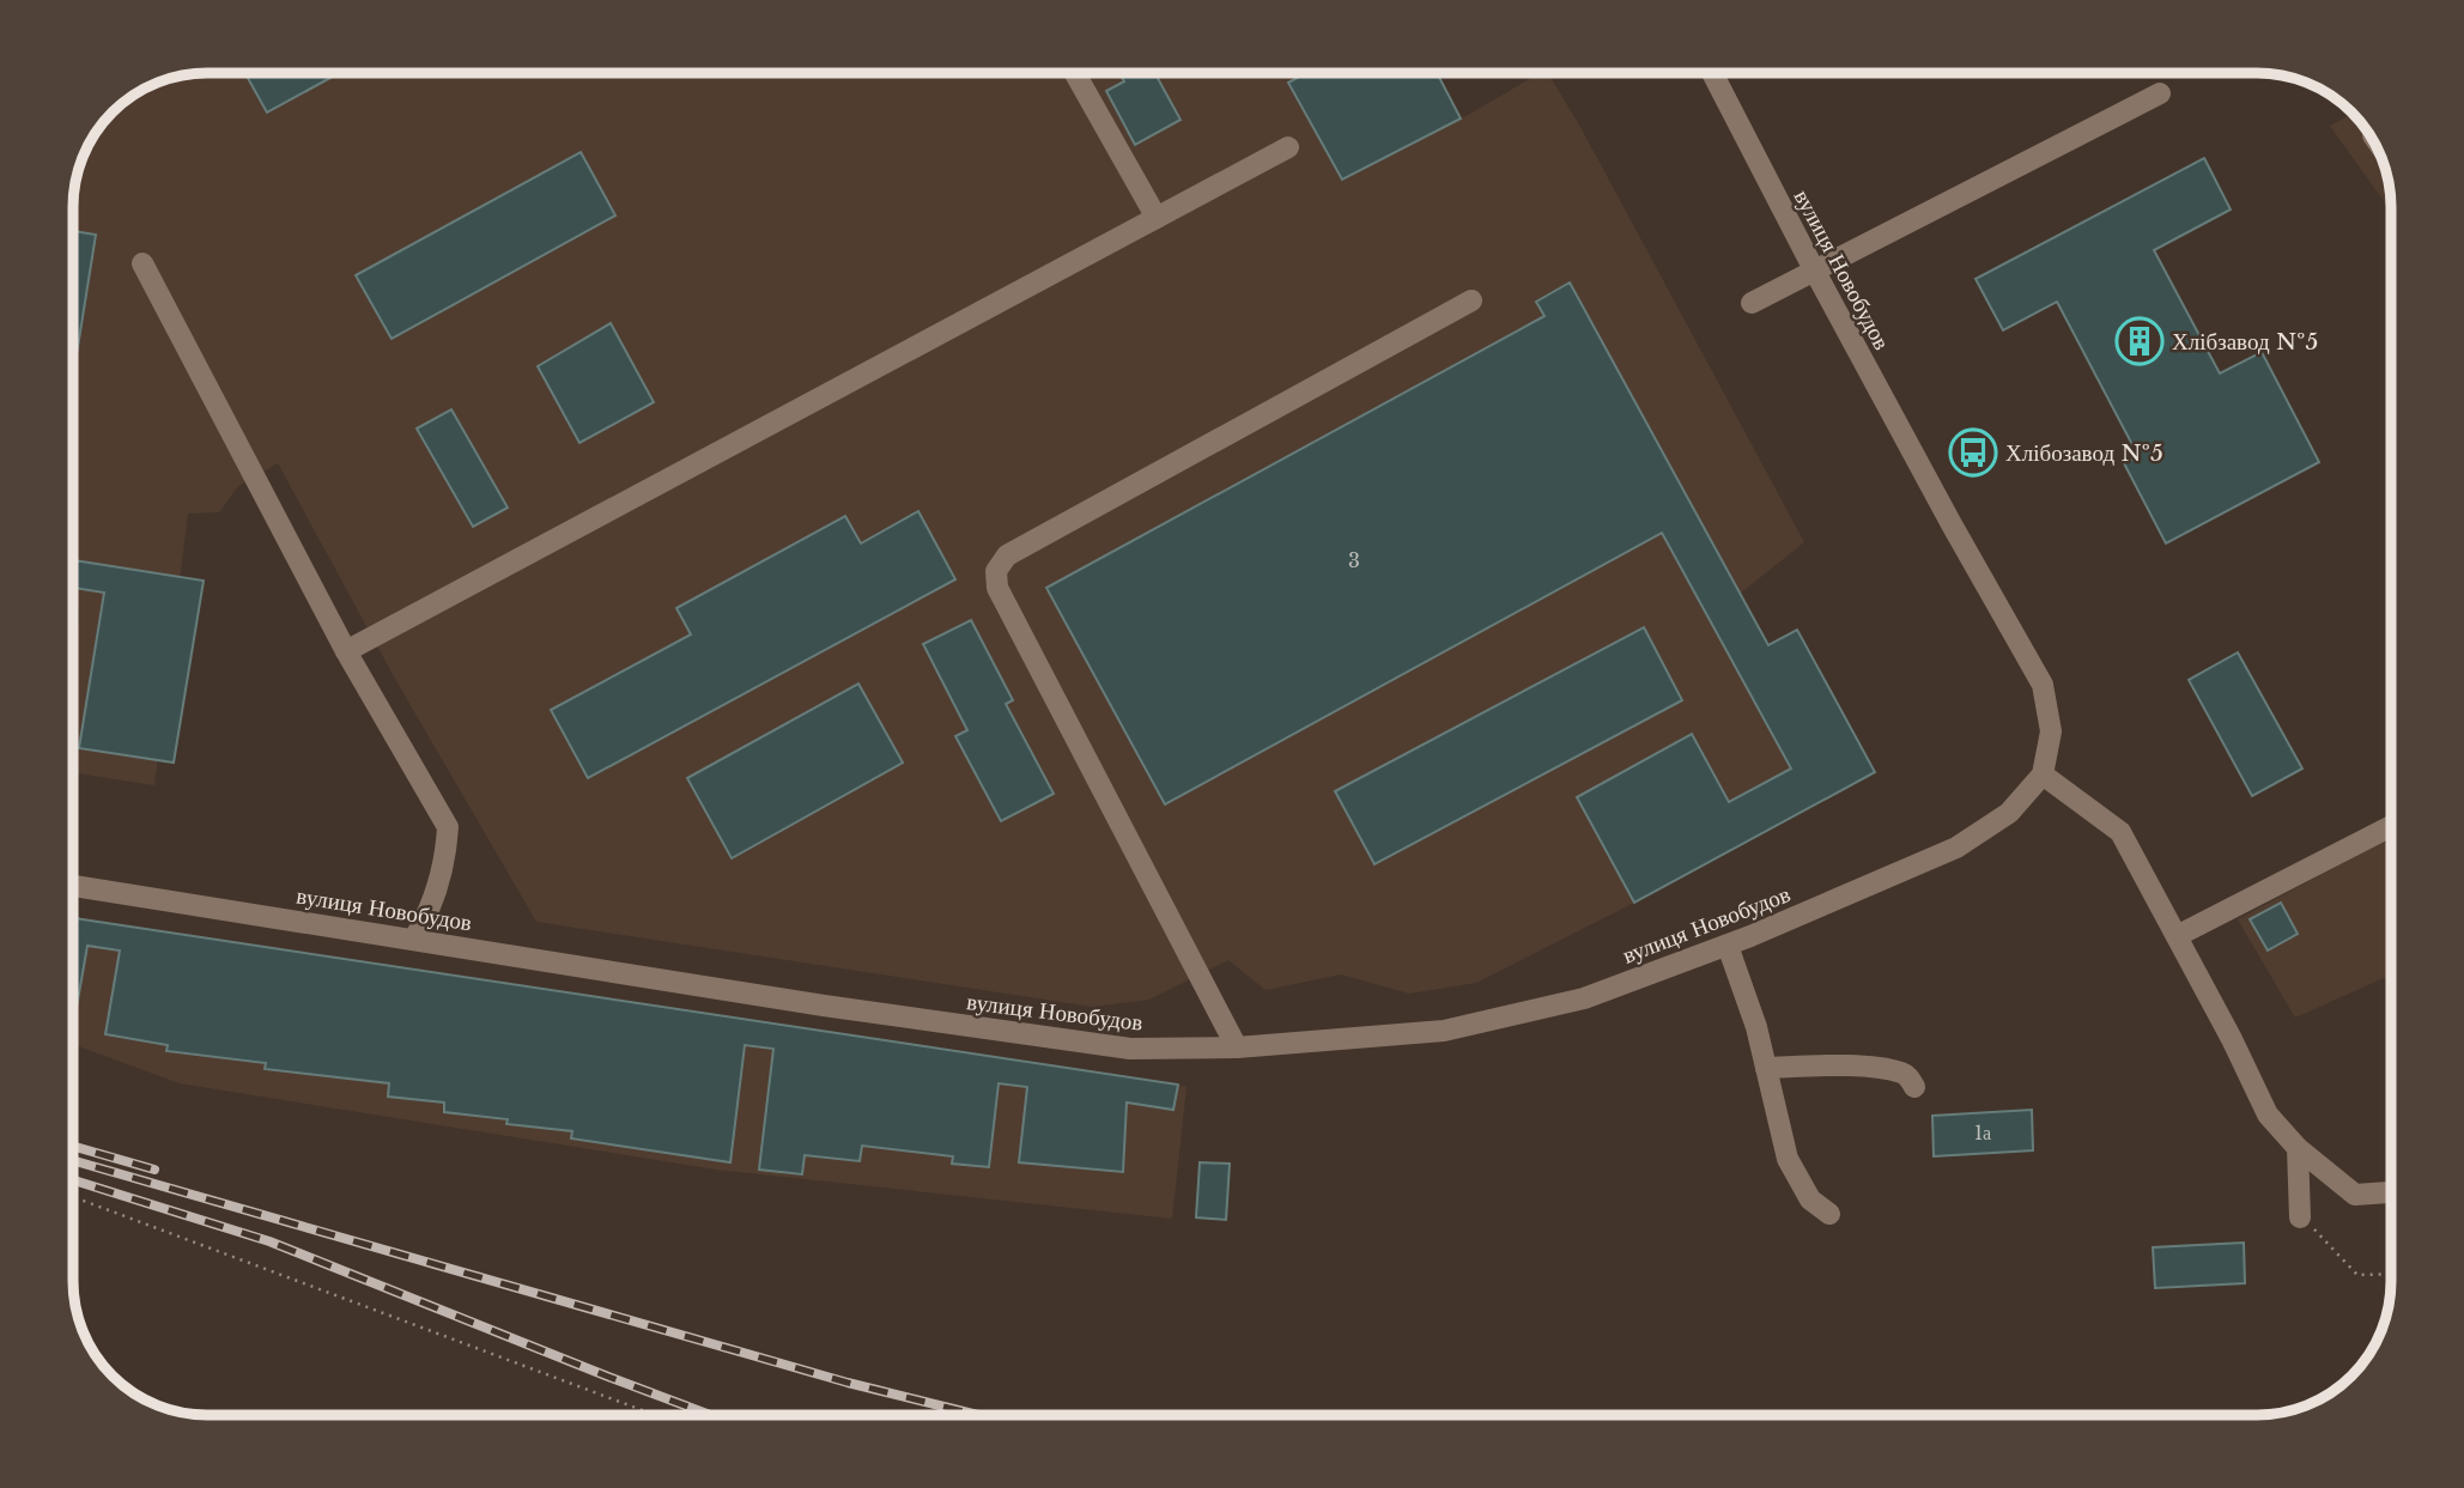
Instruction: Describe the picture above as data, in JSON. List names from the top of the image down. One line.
{"streets":{"street":["вулиця Новобудов"]},"places":{"building":["Хлібзавод №5"],"bus stop":["Хлібозавод №5"]},"house_numbers":["3","1а"]}
